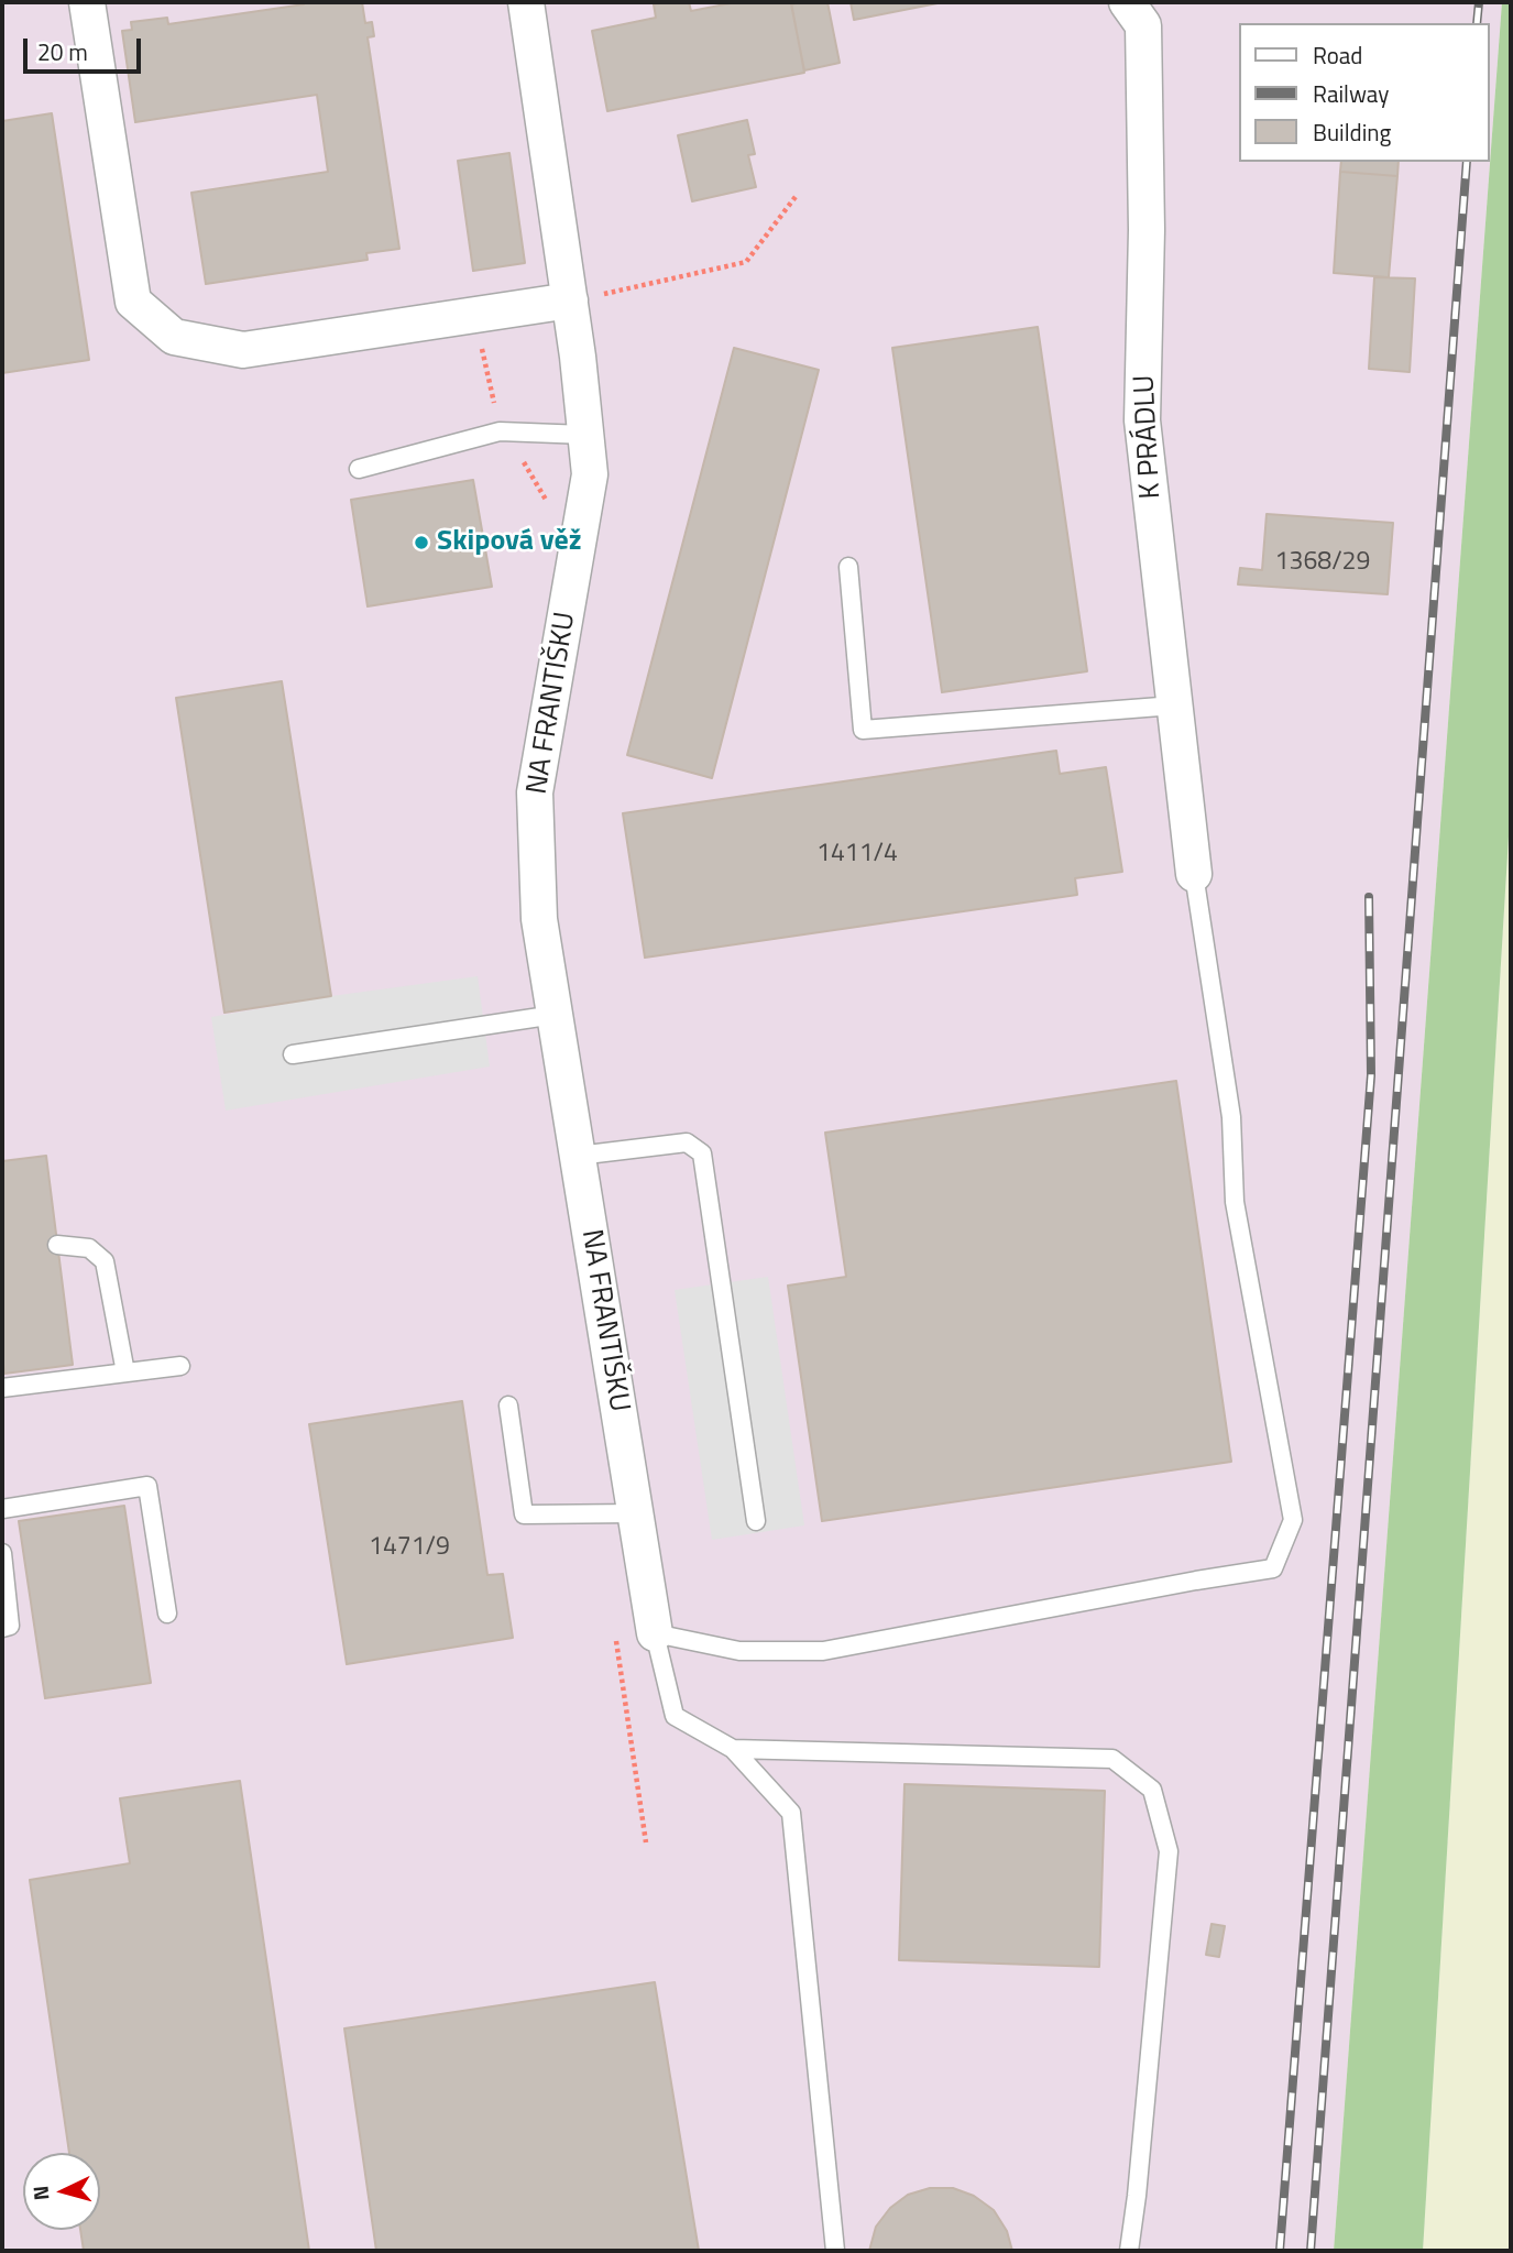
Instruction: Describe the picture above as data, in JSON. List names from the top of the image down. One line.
{"streets":{"street":["K PRÁDLU","NA FRANTIŠKU"]},"places":["Skipová věž"],"house_numbers":["1368/29","1411/4","1471/9"],"legend":["Road","Railway","Building"],"scale_bar":"20 m","north":"left"}
